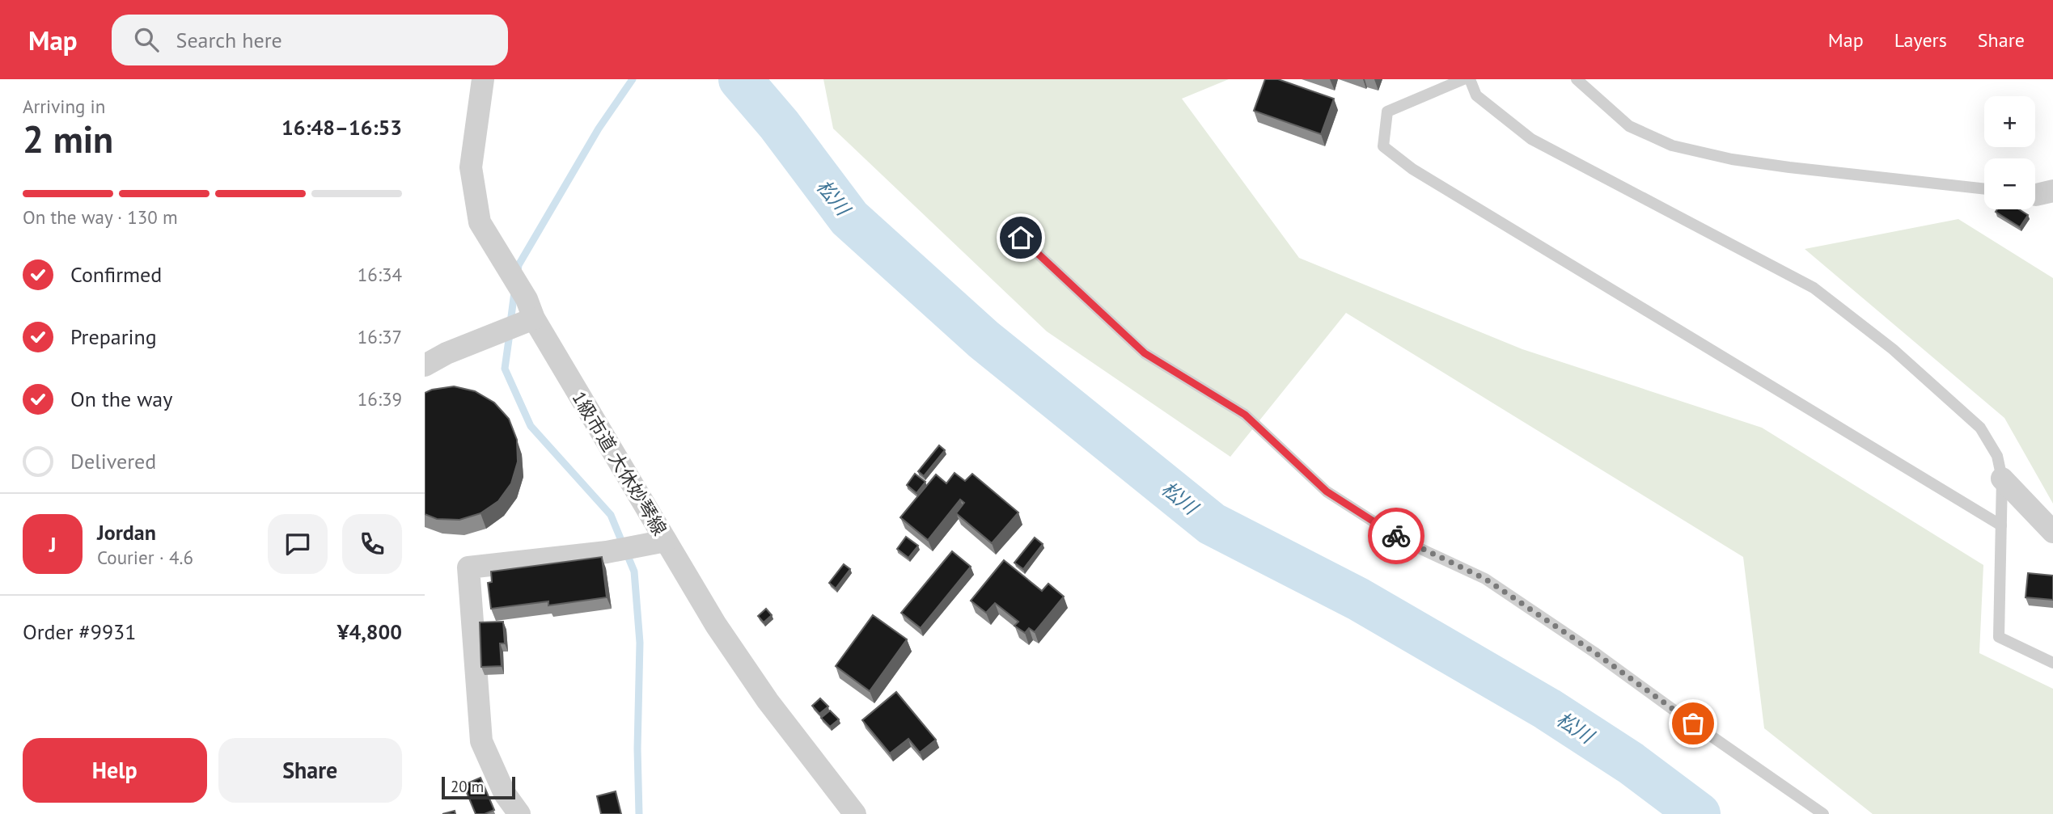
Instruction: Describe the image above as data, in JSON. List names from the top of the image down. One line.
{"streets":{"street":["1級市道 大休妙琴線"]},"water":["松川"],"scale_bar":"20 m","page":{"header":"Map","search":"Search here","nav":["Map","Layers","Share"],"heading":["2 min","Arriving in","16:48–16:53"],"panel":["Jordan","Courier · 4.6","Order #9931","¥4,800"],"map_buttons":["+","−"],"bar":"On the way · 130 m","list":[["Confirmed","16:34"],["Preparing","16:37"],["On the way","16:39"],"Delivered"],"round":"J","buttons":["Help","Share"],"scale":"20 m"}}
